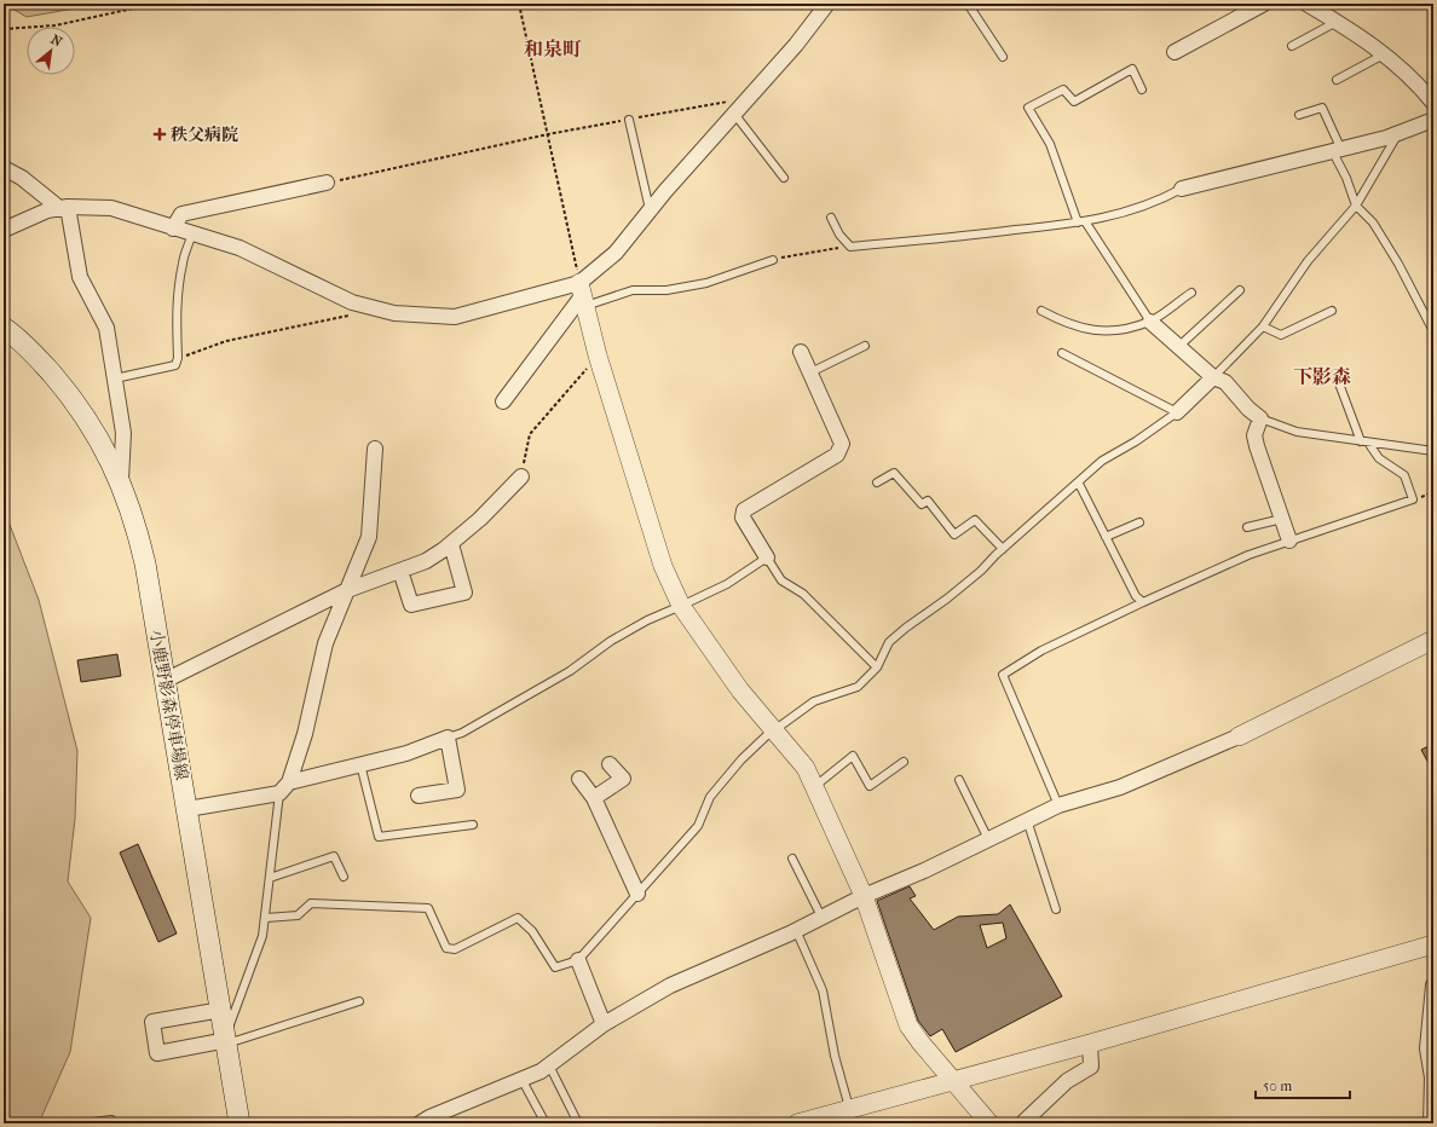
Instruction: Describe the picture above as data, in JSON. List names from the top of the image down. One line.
{"streets":{"main road":["小鹿野影森停車場線"]},"districts":["和泉町","下影森"],"places":{"health":["秩父病院"]},"scale_bar":"50 m","north":"top right"}
